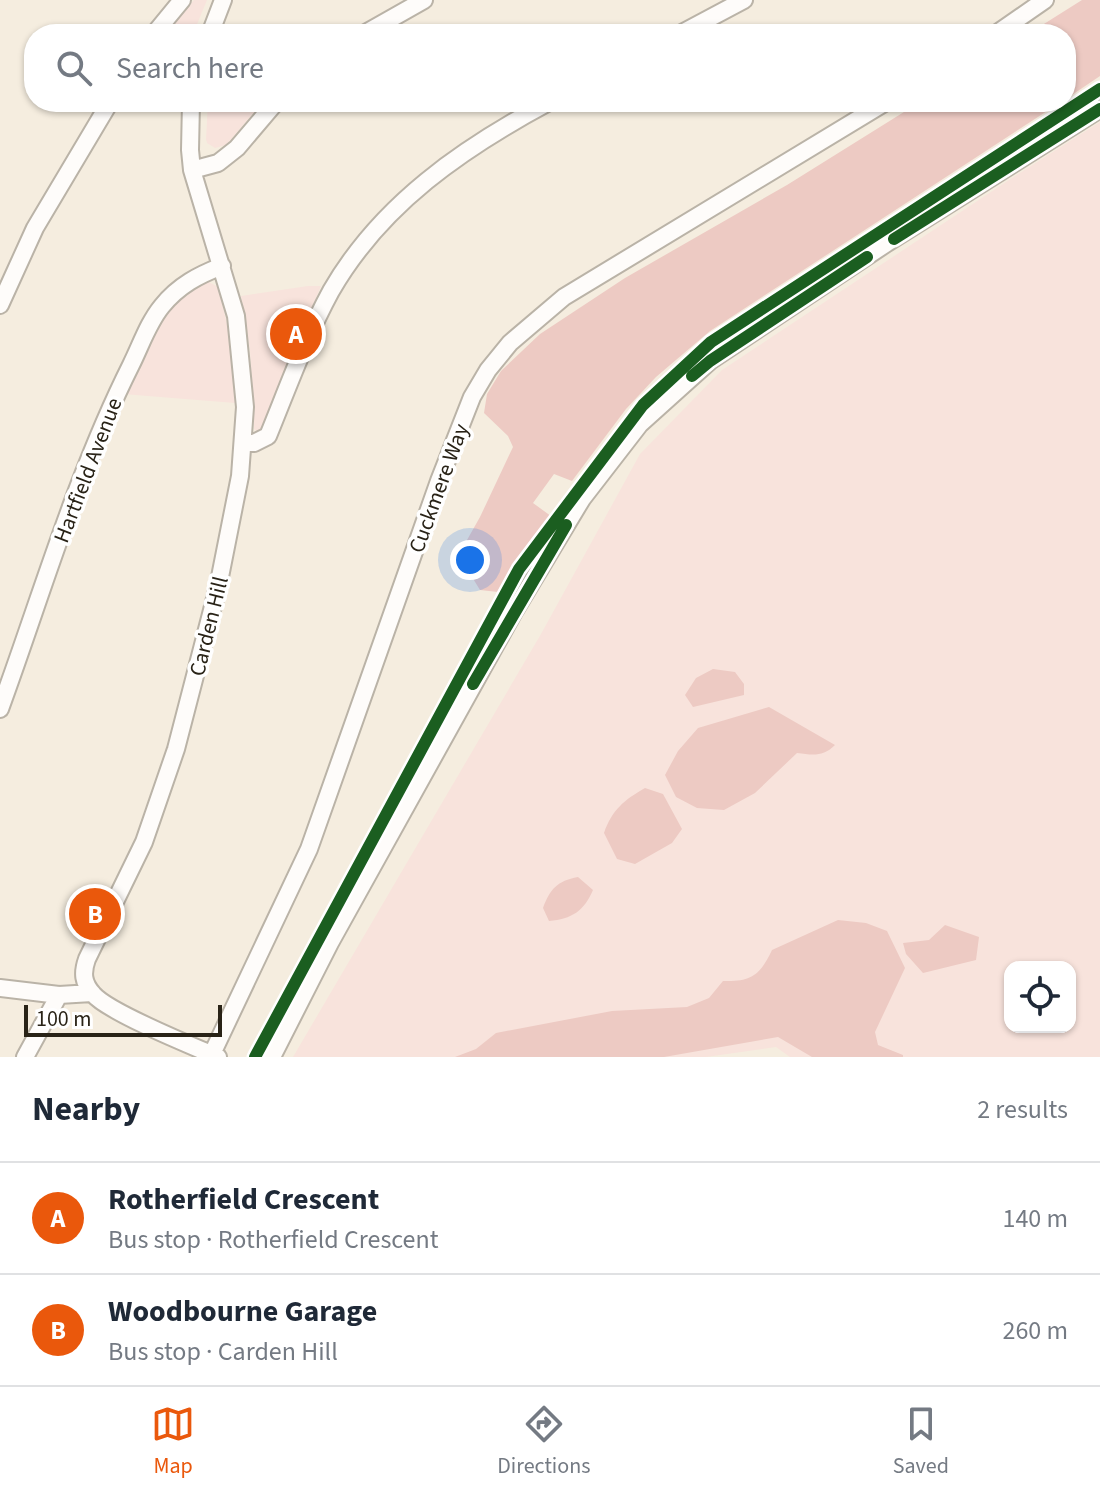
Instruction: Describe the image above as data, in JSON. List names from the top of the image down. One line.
{"streets":{"street":["Hartfield Avenue","Cuckmere Way","Carden Hill"]},"crossings":[["Hartfield Avenue","Carden Hill"]],"scale_bar":"100 m","page":{"search":"Search here","pins":["A","B"],"scale":"100 m","heading":["Nearby","2 results"],"list":[{"mark":"A","name":"Rotherfield Crescent","note":"Bus stop · Rotherfield Crescent","value":"140 m"},{"mark":"B","name":"Woodbourne Garage","note":"Bus stop · Carden Hill","value":"260 m"}],"nav":["Map","Directions","Saved"]}}
